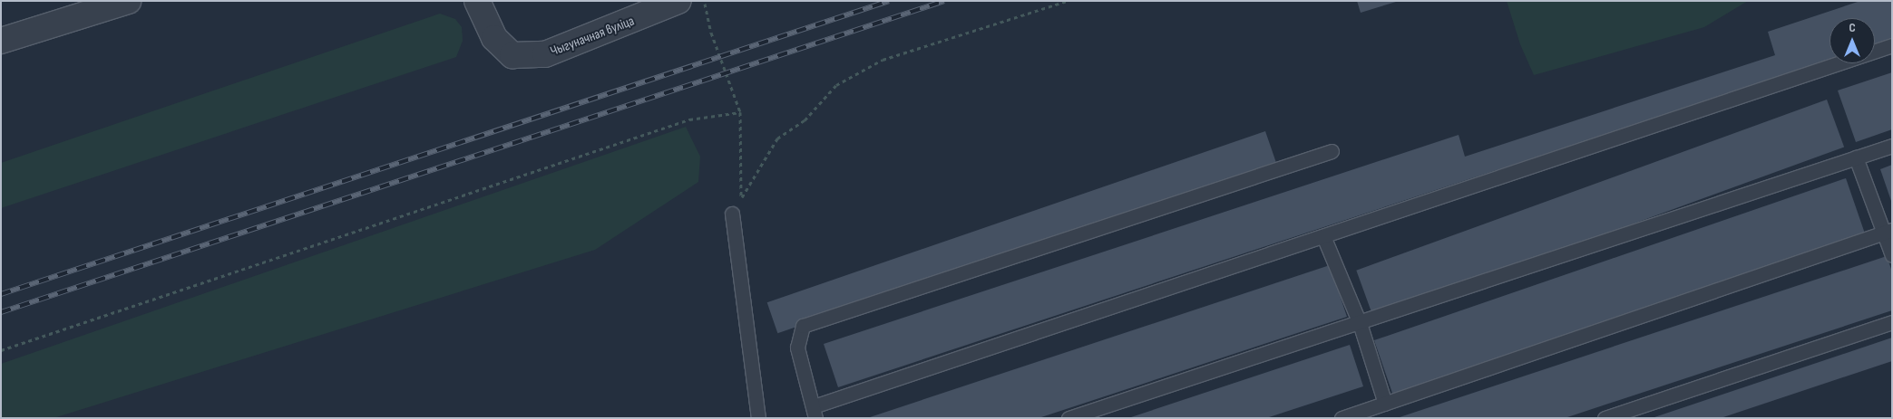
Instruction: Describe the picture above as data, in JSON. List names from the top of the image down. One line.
{"streets":{"street":["Чыгуначная вуліца"]},"north":"top"}
